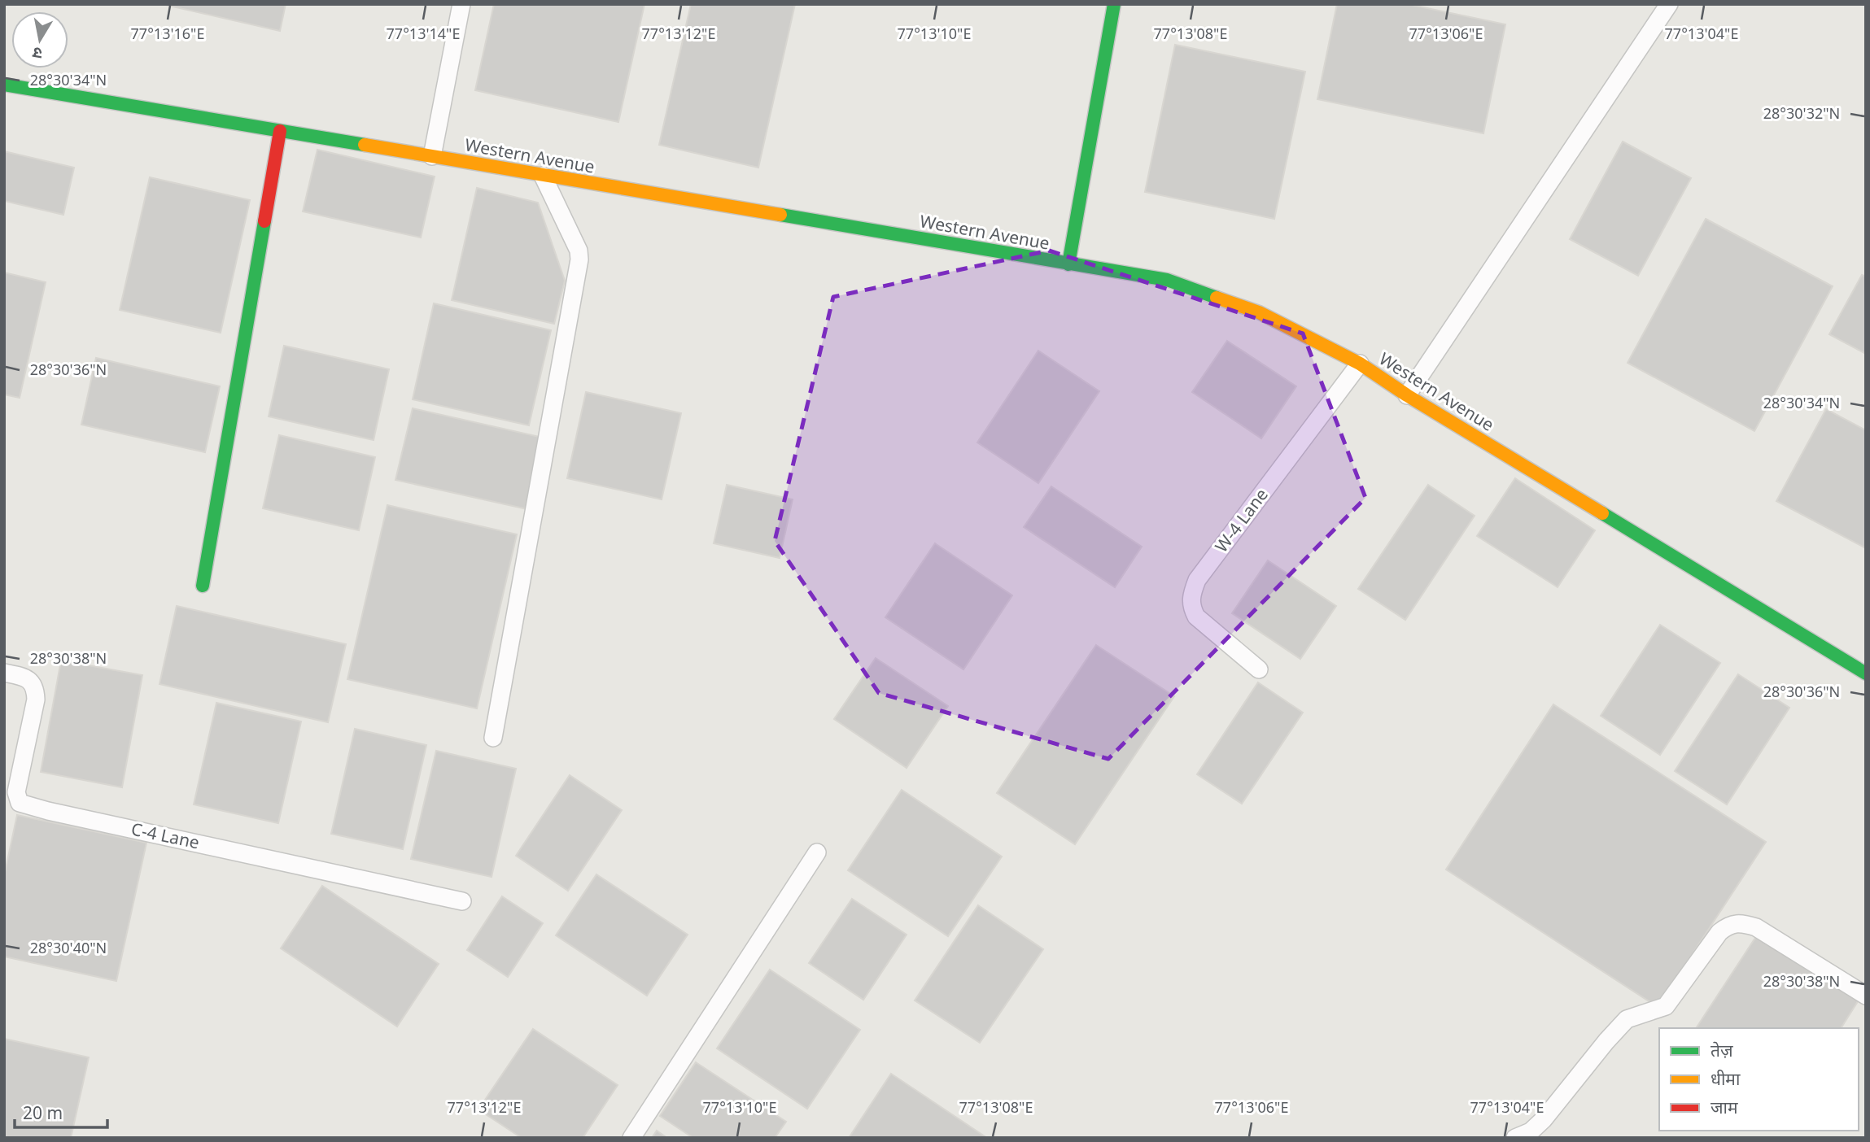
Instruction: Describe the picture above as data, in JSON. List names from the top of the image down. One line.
{"streets":{"street":["Western Avenue"],"lane":["W-4 Lane","C-4 Lane"]},"crossings":[["Western Avenue","W-4 Lane"]],"legend":["तेज़","धीमा","जाम"],"scale_bar":"20 m","north":"bottom","coordinates":["77°13'16\"E","77°13'14\"E","77°13'12\"E","77°13'10\"E","77°13'08\"E","77°13'06\"E","77°13'04\"E","28°30'34\"N","28°30'32\"N","28°30'36\"N","28°30'38\"N","28°30'40\"N"]}
